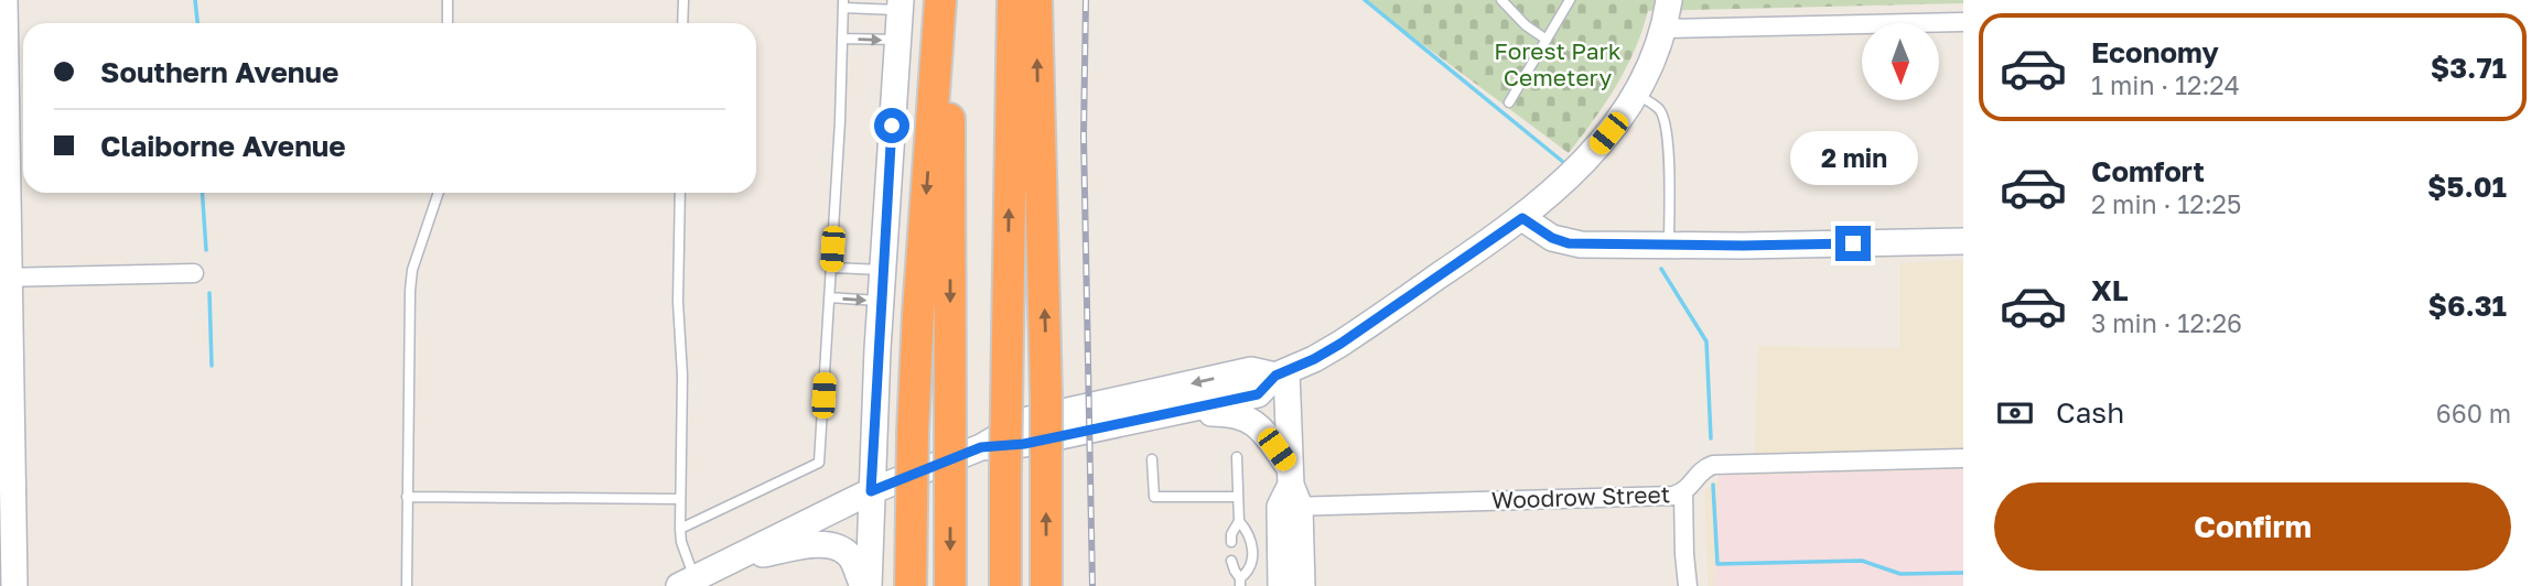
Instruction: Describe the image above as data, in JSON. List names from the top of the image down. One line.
{"streets":{"street":["Woodrow Street"]},"parks":["Forest Park Cemetery"],"north":"bottom","page":{"list":[{"name":"Economy","note":"1 min · 12:24","value":"$3.71"},{"name":"Comfort","note":"2 min · 12:25","value":"$5.01"},{"name":"XL","note":"3 min · 12:26","value":"$6.31"}],"banner":["Southern Avenue","Claiborne Avenue"],"bubble":"2 min","pay":["Cash","660 m"],"buttons":"Confirm"}}
